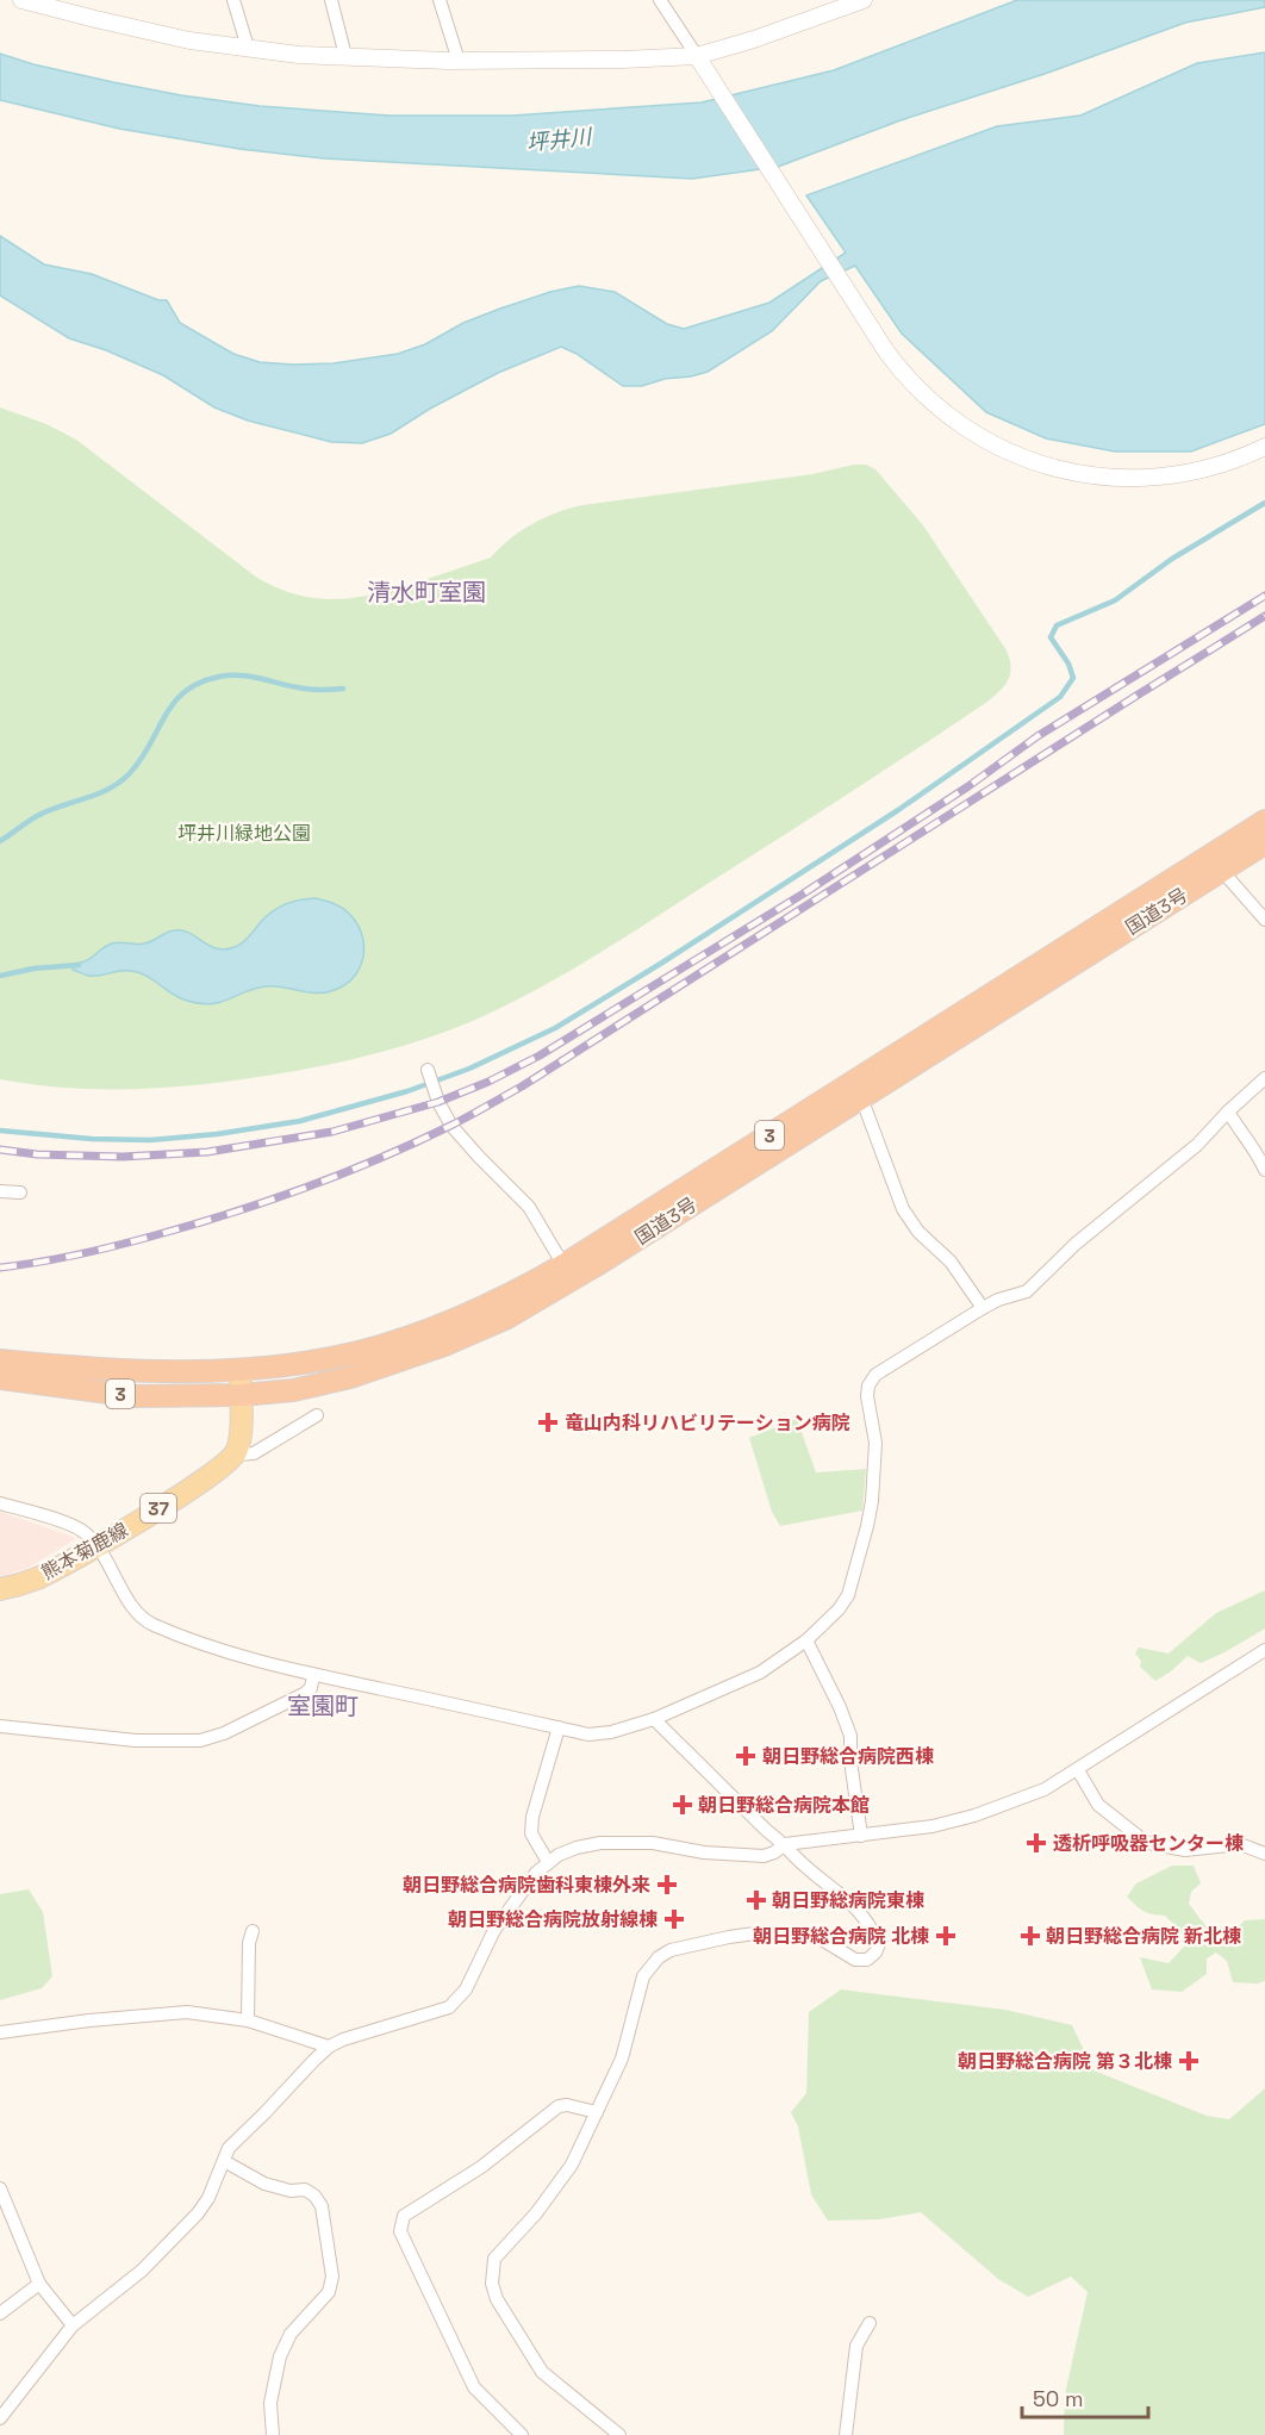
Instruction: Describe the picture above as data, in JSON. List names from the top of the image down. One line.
{"streets":{"highway":["国道3号","3"],"main road":["37","熊本菊鹿線"]},"crossings":[["37","熊本菊鹿線"]],"districts":["清水町室園","室園町"],"water":["坪井川"],"parks":["坪井川緑地公園"],"places":{"health":["竜山内科リハビリテーション病院","朝日野総合病院西棟","朝日野総合病院本館","透析呼吸器センター棟","朝日野総合病院歯科東棟外来","朝日野総病院東棟","朝日野総合病院放射線棟","朝日野総合病院 北棟","朝日野総合病院 新北棟","朝日野総合病院 第３北棟"]},"scale_bar":"50 m"}
